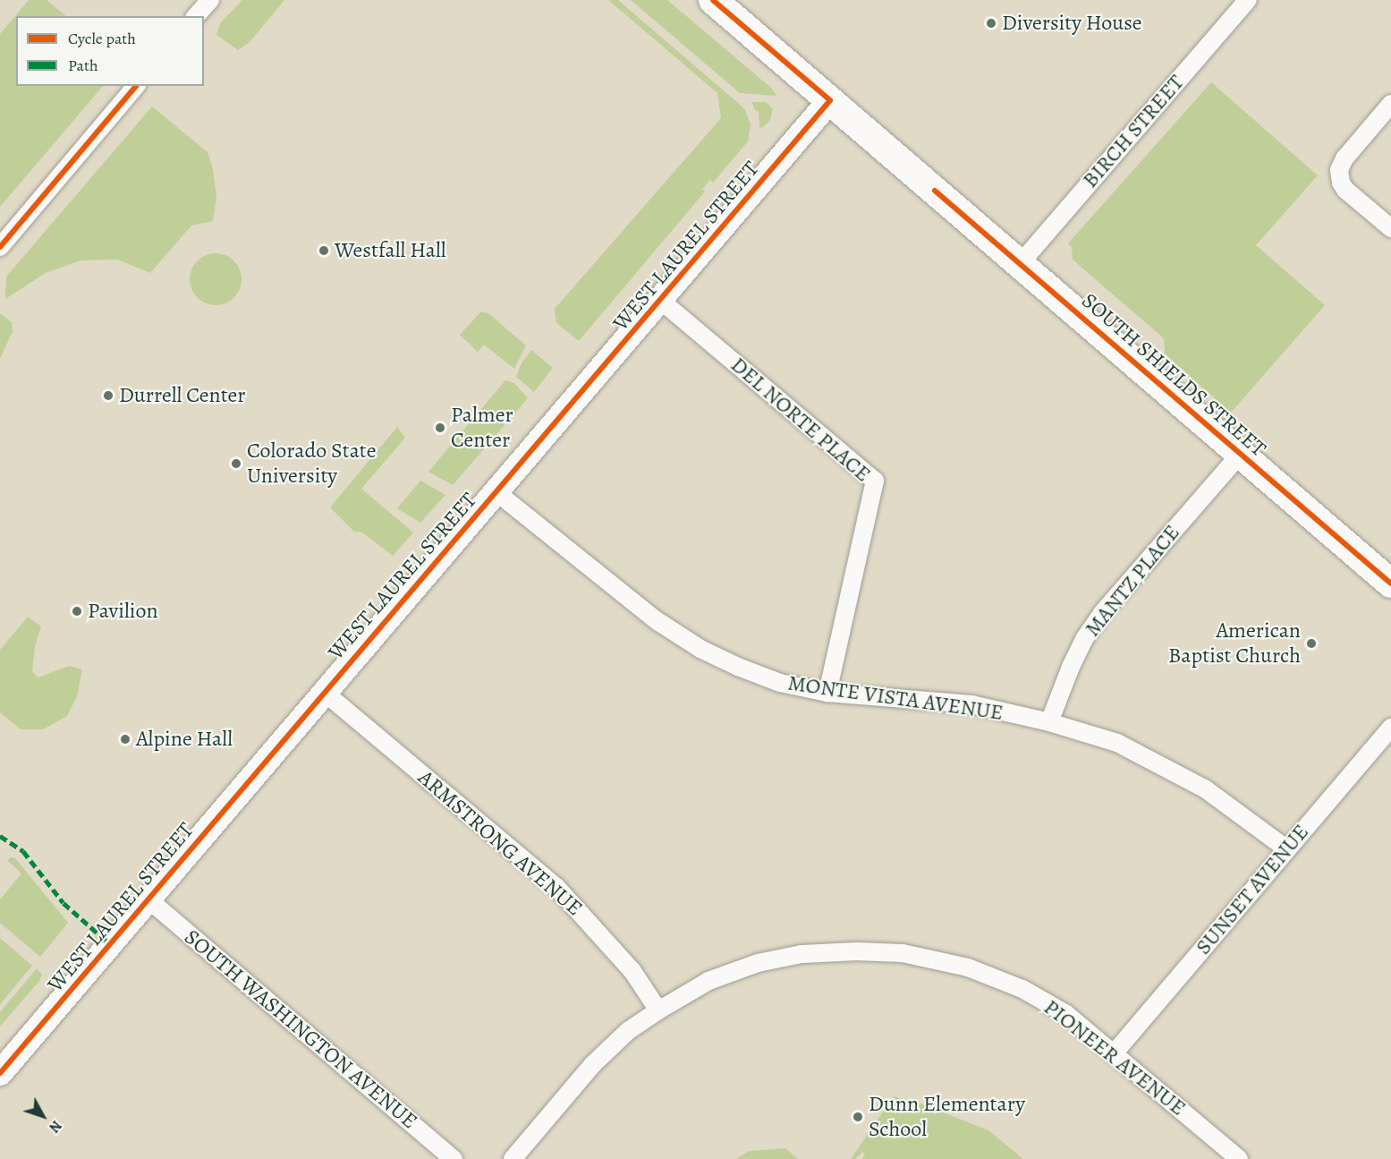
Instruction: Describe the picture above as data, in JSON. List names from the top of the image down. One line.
{"streets":{"main road":["WEST LAUREL STREET","SOUTH SHIELDS STREET"],"street":["BIRCH STREET","DEL NORTE PLACE","MANTZ PLACE","MONTE VISTA AVENUE","ARMSTRONG AVENUE","SUNSET AVENUE","SOUTH WASHINGTON AVENUE","PIONEER AVENUE"]},"crossings":[["BIRCH STREET","SOUTH SHIELDS STREET"],["WEST LAUREL STREET","SOUTH SHIELDS STREET"],["WEST LAUREL STREET","DEL NORTE PLACE"],["WEST LAUREL STREET","MONTE VISTA AVENUE"],["WEST LAUREL STREET","ARMSTRONG AVENUE"],["WEST LAUREL STREET","SOUTH WASHINGTON AVENUE"],["SOUTH SHIELDS STREET","MANTZ PLACE"],["DEL NORTE PLACE","MONTE VISTA AVENUE"],["MANTZ PLACE","MONTE VISTA AVENUE"],["MONTE VISTA AVENUE","SUNSET AVENUE"],["ARMSTRONG AVENUE","PIONEER AVENUE"],["SUNSET AVENUE","PIONEER AVENUE"]],"places":["Diversity House","Westfall Hall","Durrell Center","Palmer Center","Colorado State University","Pavilion","American Baptist Church","Alpine Hall","Dunn Elementary School"],"legend":["Cycle path","Path"],"north":"bottom right"}
